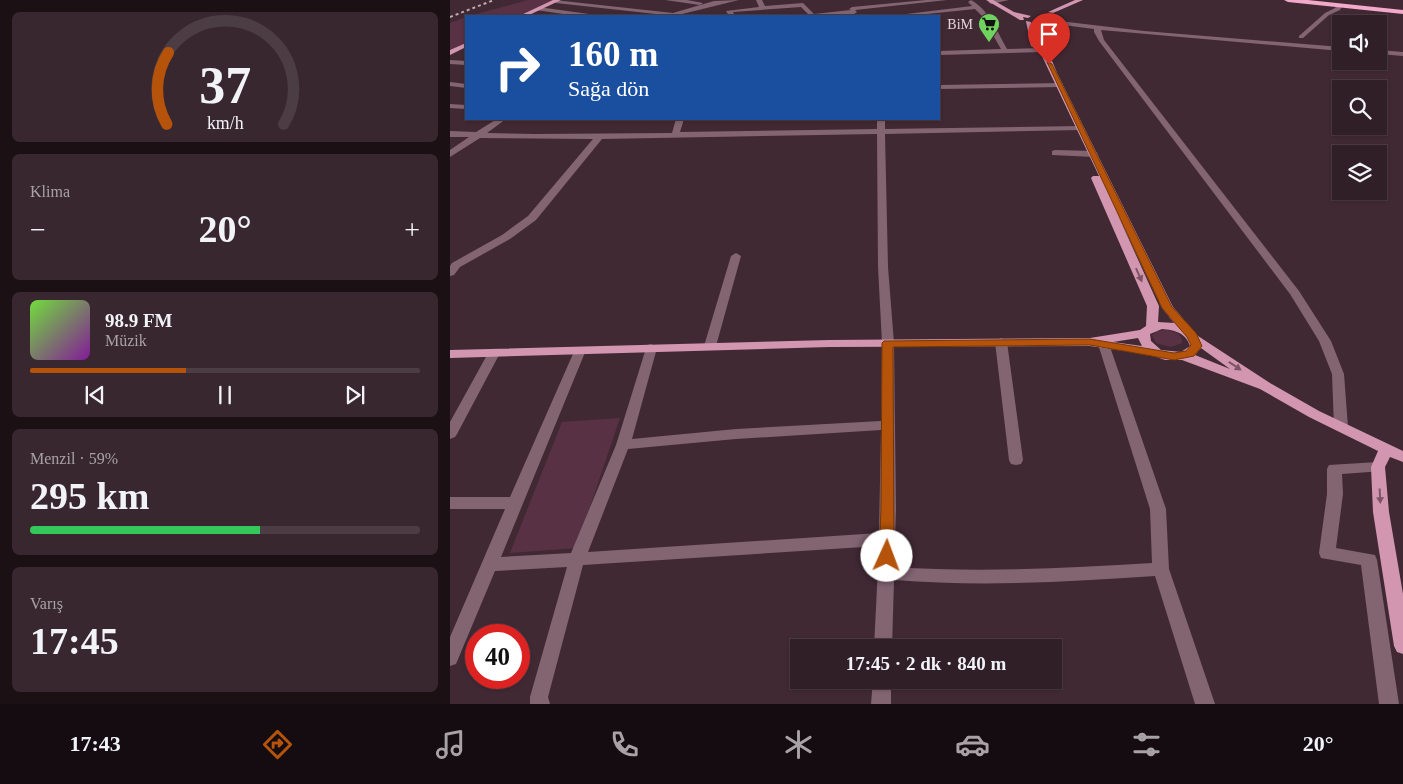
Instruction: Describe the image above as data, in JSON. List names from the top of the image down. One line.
{"places":{"supermarket":["BiM"]},"page":{"turn":["160 m","Sağa dön"],"tile":["Klima",["Menzil · 59%","295 km"],["Varış","17:45"]],"heat":["−","20°","+"],"song":["98.9 FM","Müzik"],"limit":"40","trip":"17:45 · 2 dk · 840 m","tabs":["17:43","20°"],"gauge":["37","km/h"]}}
